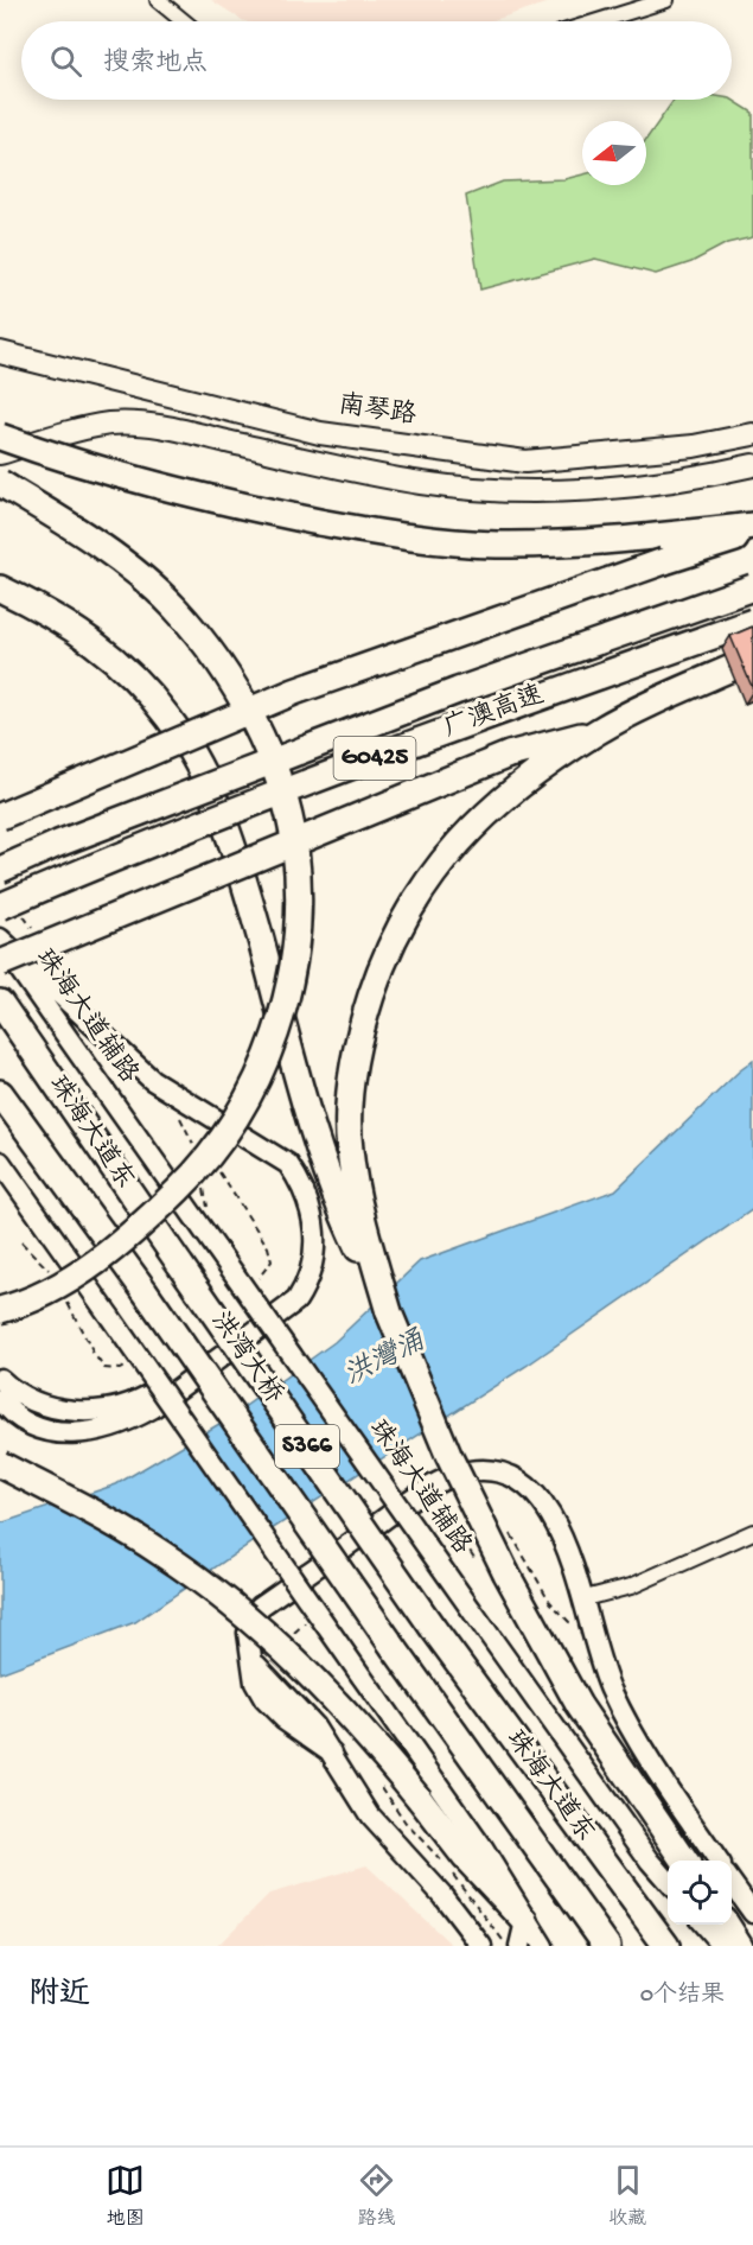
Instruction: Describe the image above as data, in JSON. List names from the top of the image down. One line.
{"streets":{"highway":["广澳高速","G0425","珠海大道东","洪湾大桥","S366"],"main road":["南琴路","珠海大道辅路"]},"crossings":[["珠海大道东","洪湾大桥"]],"water":["洪灣涌"],"north":"left","page":{"search":"搜索地点","heading":["附近","0个结果"],"nav":["地图","路线","收藏"]}}
